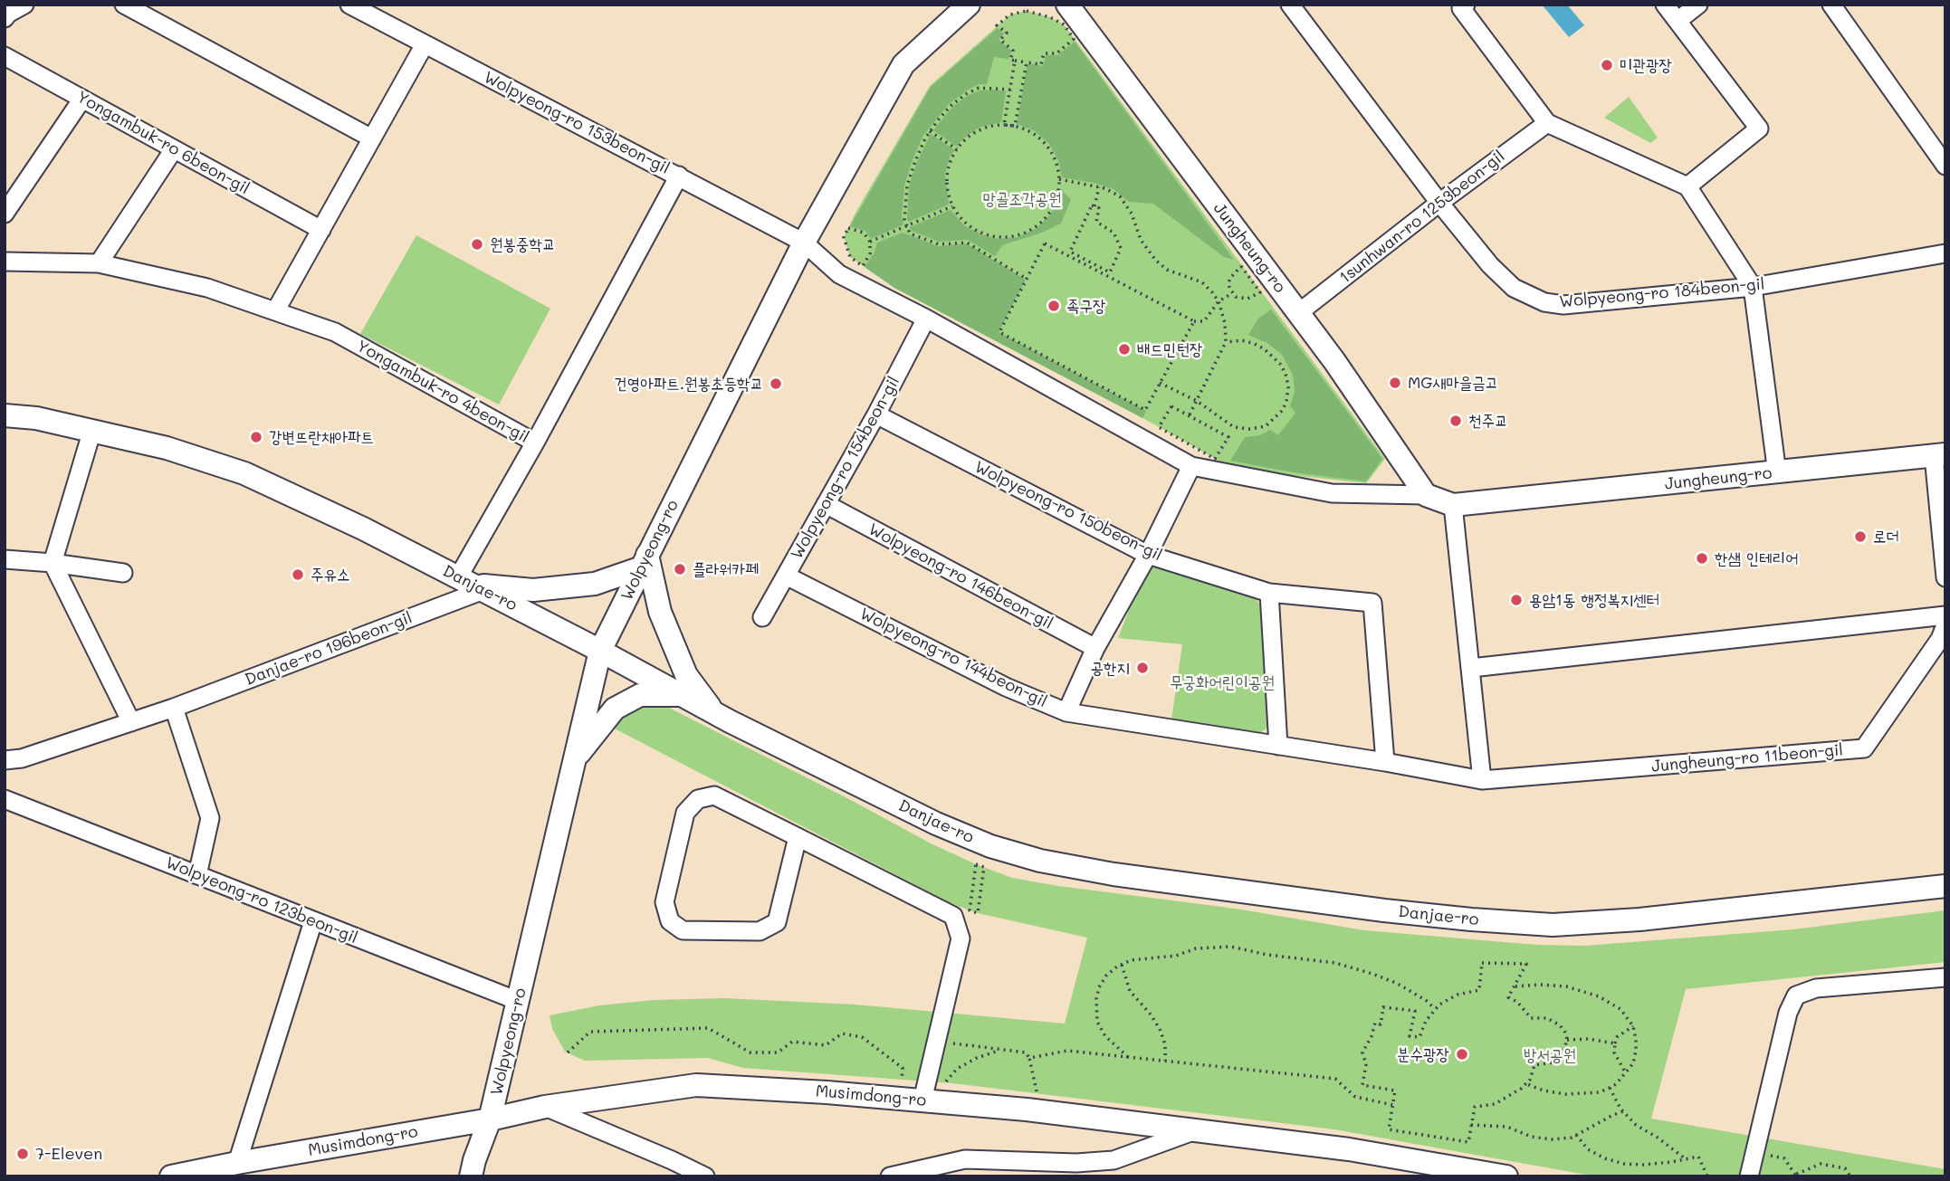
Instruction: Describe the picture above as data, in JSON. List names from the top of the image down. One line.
{"streets":{"street":["Wolpyeong-ro 153beon-gil","Yongambuk-ro 6beon-gil","1sunhwan-ro 1253beon-gil","Jungheung-ro","Wolpyeong-ro 184beon-gil","Yongambuk-ro 4beon-gil","Wolpyeong-ro 154beon-gil","Wolpyeong-ro 150beon-gil","Wolpyeong-ro","Wolpyeong-ro 146beon-gil","Danjae-ro","Danjae-ro 196beon-gil","Wolpyeong-ro 144beon-gil","Jungheung-ro 11beon-gil","Wolpyeong-ro 123beon-gil","Musimdong-ro"]},"crossings":[["Wolpyeong-ro 153beon-gil","Jungheung-ro"],["Wolpyeong-ro 153beon-gil","Yongambuk-ro 4beon-gil"],["Wolpyeong-ro 153beon-gil","Wolpyeong-ro 154beon-gil"],["Wolpyeong-ro 153beon-gil","Wolpyeong-ro"],["1sunhwan-ro 1253beon-gil","Jungheung-ro"],["1sunhwan-ro 1253beon-gil","Wolpyeong-ro 184beon-gil"],["Wolpyeong-ro 154beon-gil","Wolpyeong-ro 150beon-gil"],["Wolpyeong-ro 154beon-gil","Wolpyeong-ro 146beon-gil"],["Wolpyeong-ro 154beon-gil","Wolpyeong-ro 144beon-gil"],["Wolpyeong-ro 150beon-gil","Wolpyeong-ro 144beon-gil"],["Wolpyeong-ro","Danjae-ro"],["Wolpyeong-ro","Wolpyeong-ro 123beon-gil"],["Wolpyeong-ro","Musimdong-ro"],["Danjae-ro","Danjae-ro 196beon-gil"],["Wolpyeong-ro 144beon-gil","Jungheung-ro 11beon-gil"]],"parks":["망골조각공원","무궁화어린이공원","방서공원"],"places":["미관광장","원봉중학교","족구장","배드민턴장","MG새마을금고","건영아파트.원봉초등학교","천주교","강변뜨란채아파트","로더","한샘 인테리어","플라워카페","주유소","용암1동 행정복지센터","공한지","분수광장","7-Eleven"]}
